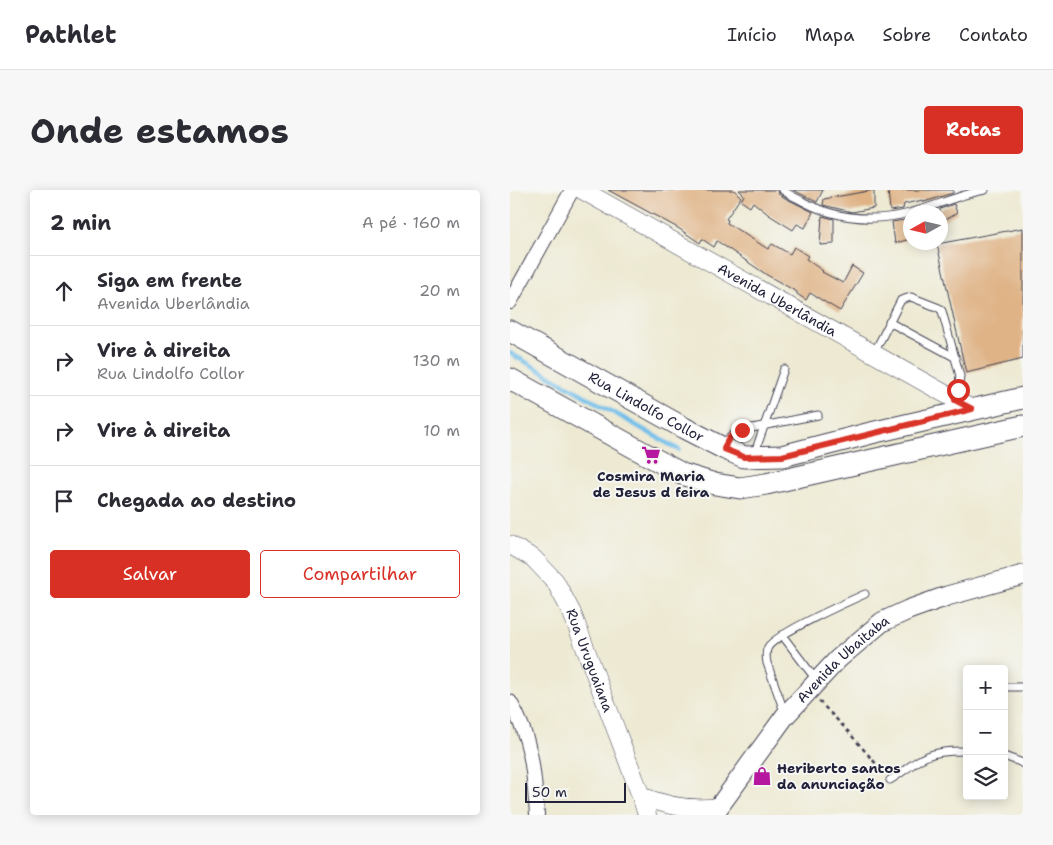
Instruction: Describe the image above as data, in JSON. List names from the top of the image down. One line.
{"streets":{"main road":["Rua Lindolfo Collor","Avenida Ubaitaba"],"street":["Avenida Uberlândia","Rua Uruguaiana"]},"crossings":[["Avenida Uberlândia","Rua Lindolfo Collor"]],"places":{"supermarket":["Cosmira Maria de Jesus d feira"],"shop":["Heriberto santos da anunciação"]},"scale_bar":"50 m","north":"left","page":{"header":"Pathlet","nav":["Início","Mapa","Sobre","Contato"],"buttons":["Rotas",["Salvar","Compartilhar"]],"title":"Onde estamos","heading":["2 min","A pé · 160 m"],"list":[["Siga em frente","Avenida Uberlândia","20 m"],["Vire à direita","Rua Lindolfo Collor","130 m"],["Vire à direita","10 m"],"Chegada ao destino"],"map_buttons":["+","−"],"scale":"50 m"}}
